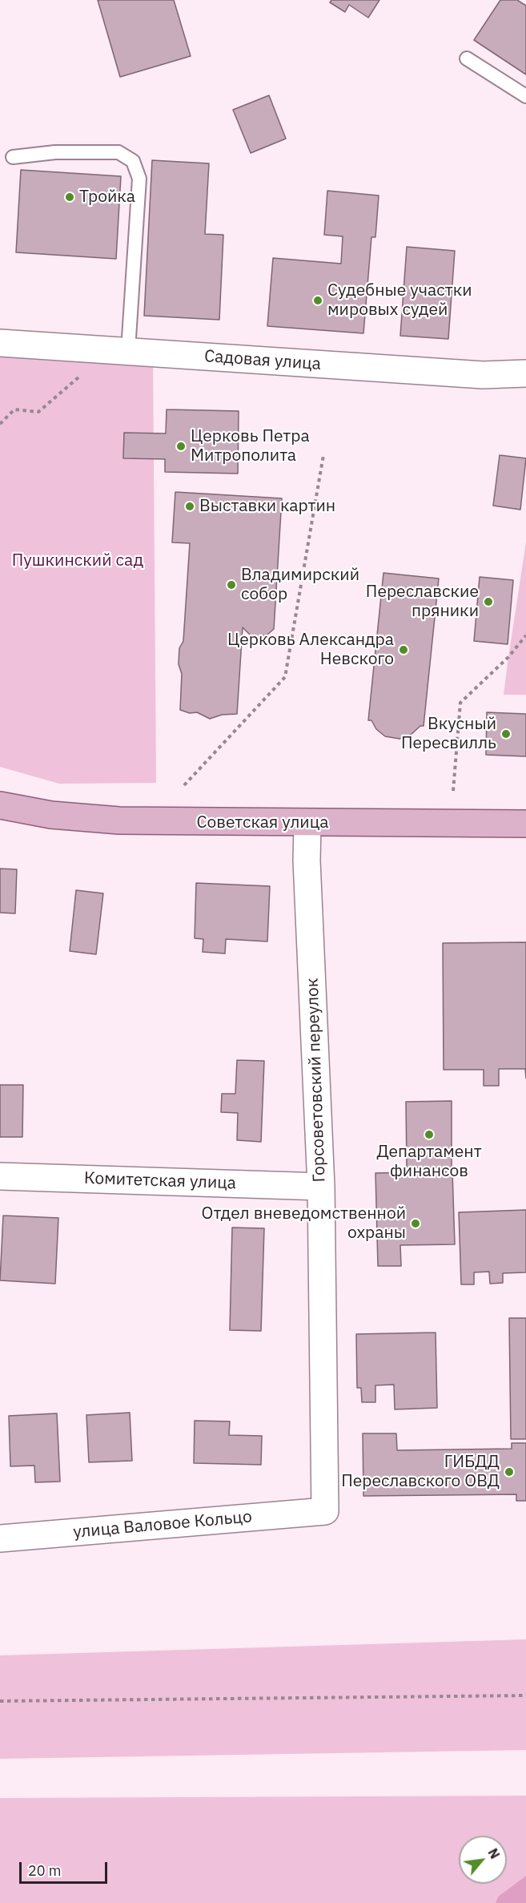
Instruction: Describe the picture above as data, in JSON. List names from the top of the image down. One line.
{"streets":{"main road":["Советская улица"],"street":["Садовая улица","Горсоветовский переулок","Комитетская улица","улица Валовое Кольцо"]},"crossings":[["Советская улица","Горсоветовский переулок"],["Горсоветовский переулок","Комитетская улица"],["Горсоветовский переулок","улица Валовое Кольцо"]],"parks":["Пушкинский сад"],"places":["Тройка","Судебные участки мировых судей","Церковь Петра Митрополита","Выставки картин","Владимирский собор","Переславские пряники","Церковь Александра Невского","Вкусный Пересвилль","Департамент финансов","Отдел вневедомственной охраны","ГИБДД Переславского ОВД"],"scale_bar":"20 m","north":"top right"}
